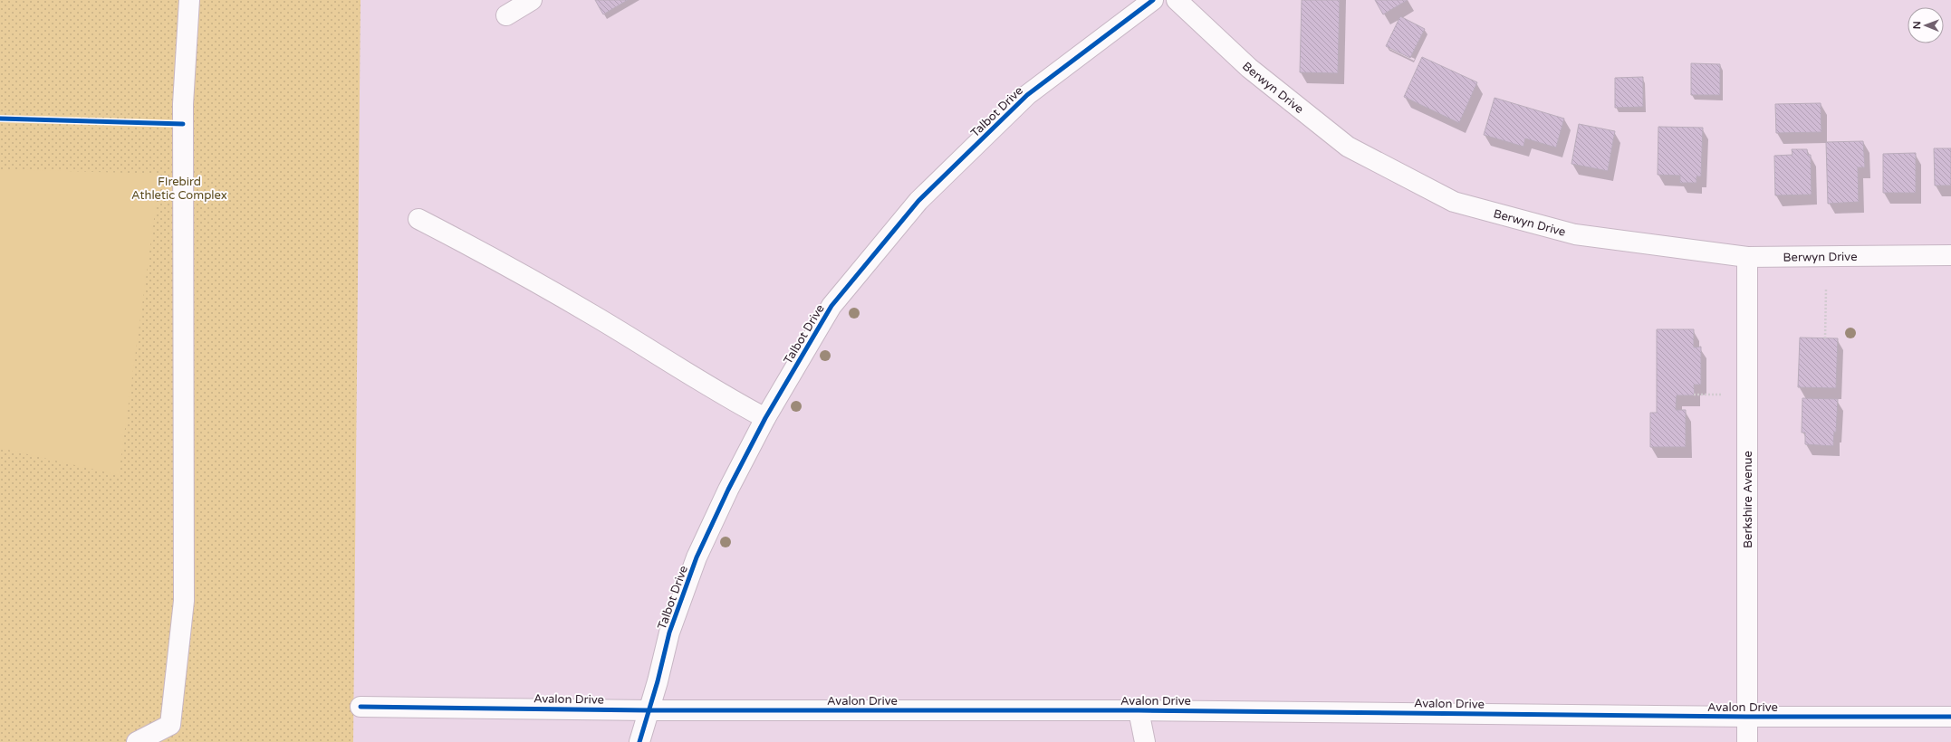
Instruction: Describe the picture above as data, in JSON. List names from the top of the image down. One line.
{"streets":{"street":["Berwyn Drive","Talbot Drive","Berkshire Avenue","Avalon Drive"]},"crossings":[["Berwyn Drive","Berkshire Avenue"],["Talbot Drive","Avalon Drive"],["Berkshire Avenue","Avalon Drive"]],"parks":["FIrebird Athletic Complex"],"north":"left"}
